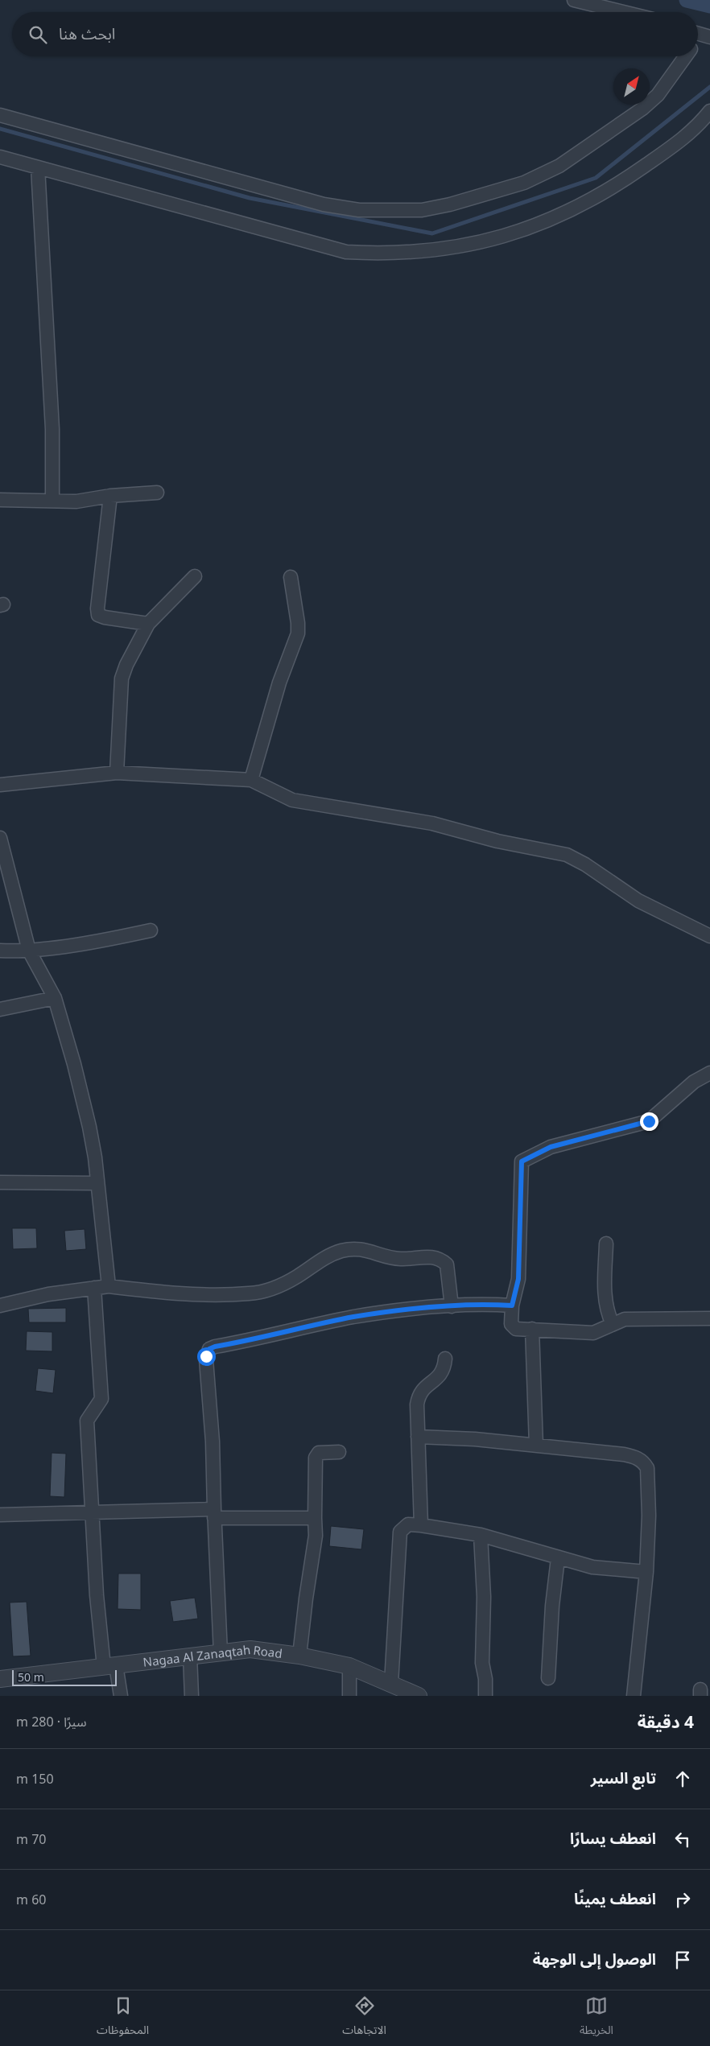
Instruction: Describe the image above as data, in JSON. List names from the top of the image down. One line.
{"streets":{"street":["Nagaa Al Zanaqtah Road"]},"scale_bar":"50 m","north":"top right","page":{"search":"ابحث هنا","scale":"50 m","heading":["4 دقيقة","سيرًا · 280 m"],"list":[["تابع السير","150 m"],["انعطف يسارًا","70 m"],["انعطف يمينًا","60 m"],"الوصول إلى الوجهة"],"nav":["الخريطة","الاتجاهات","المحفوظات"]}}
